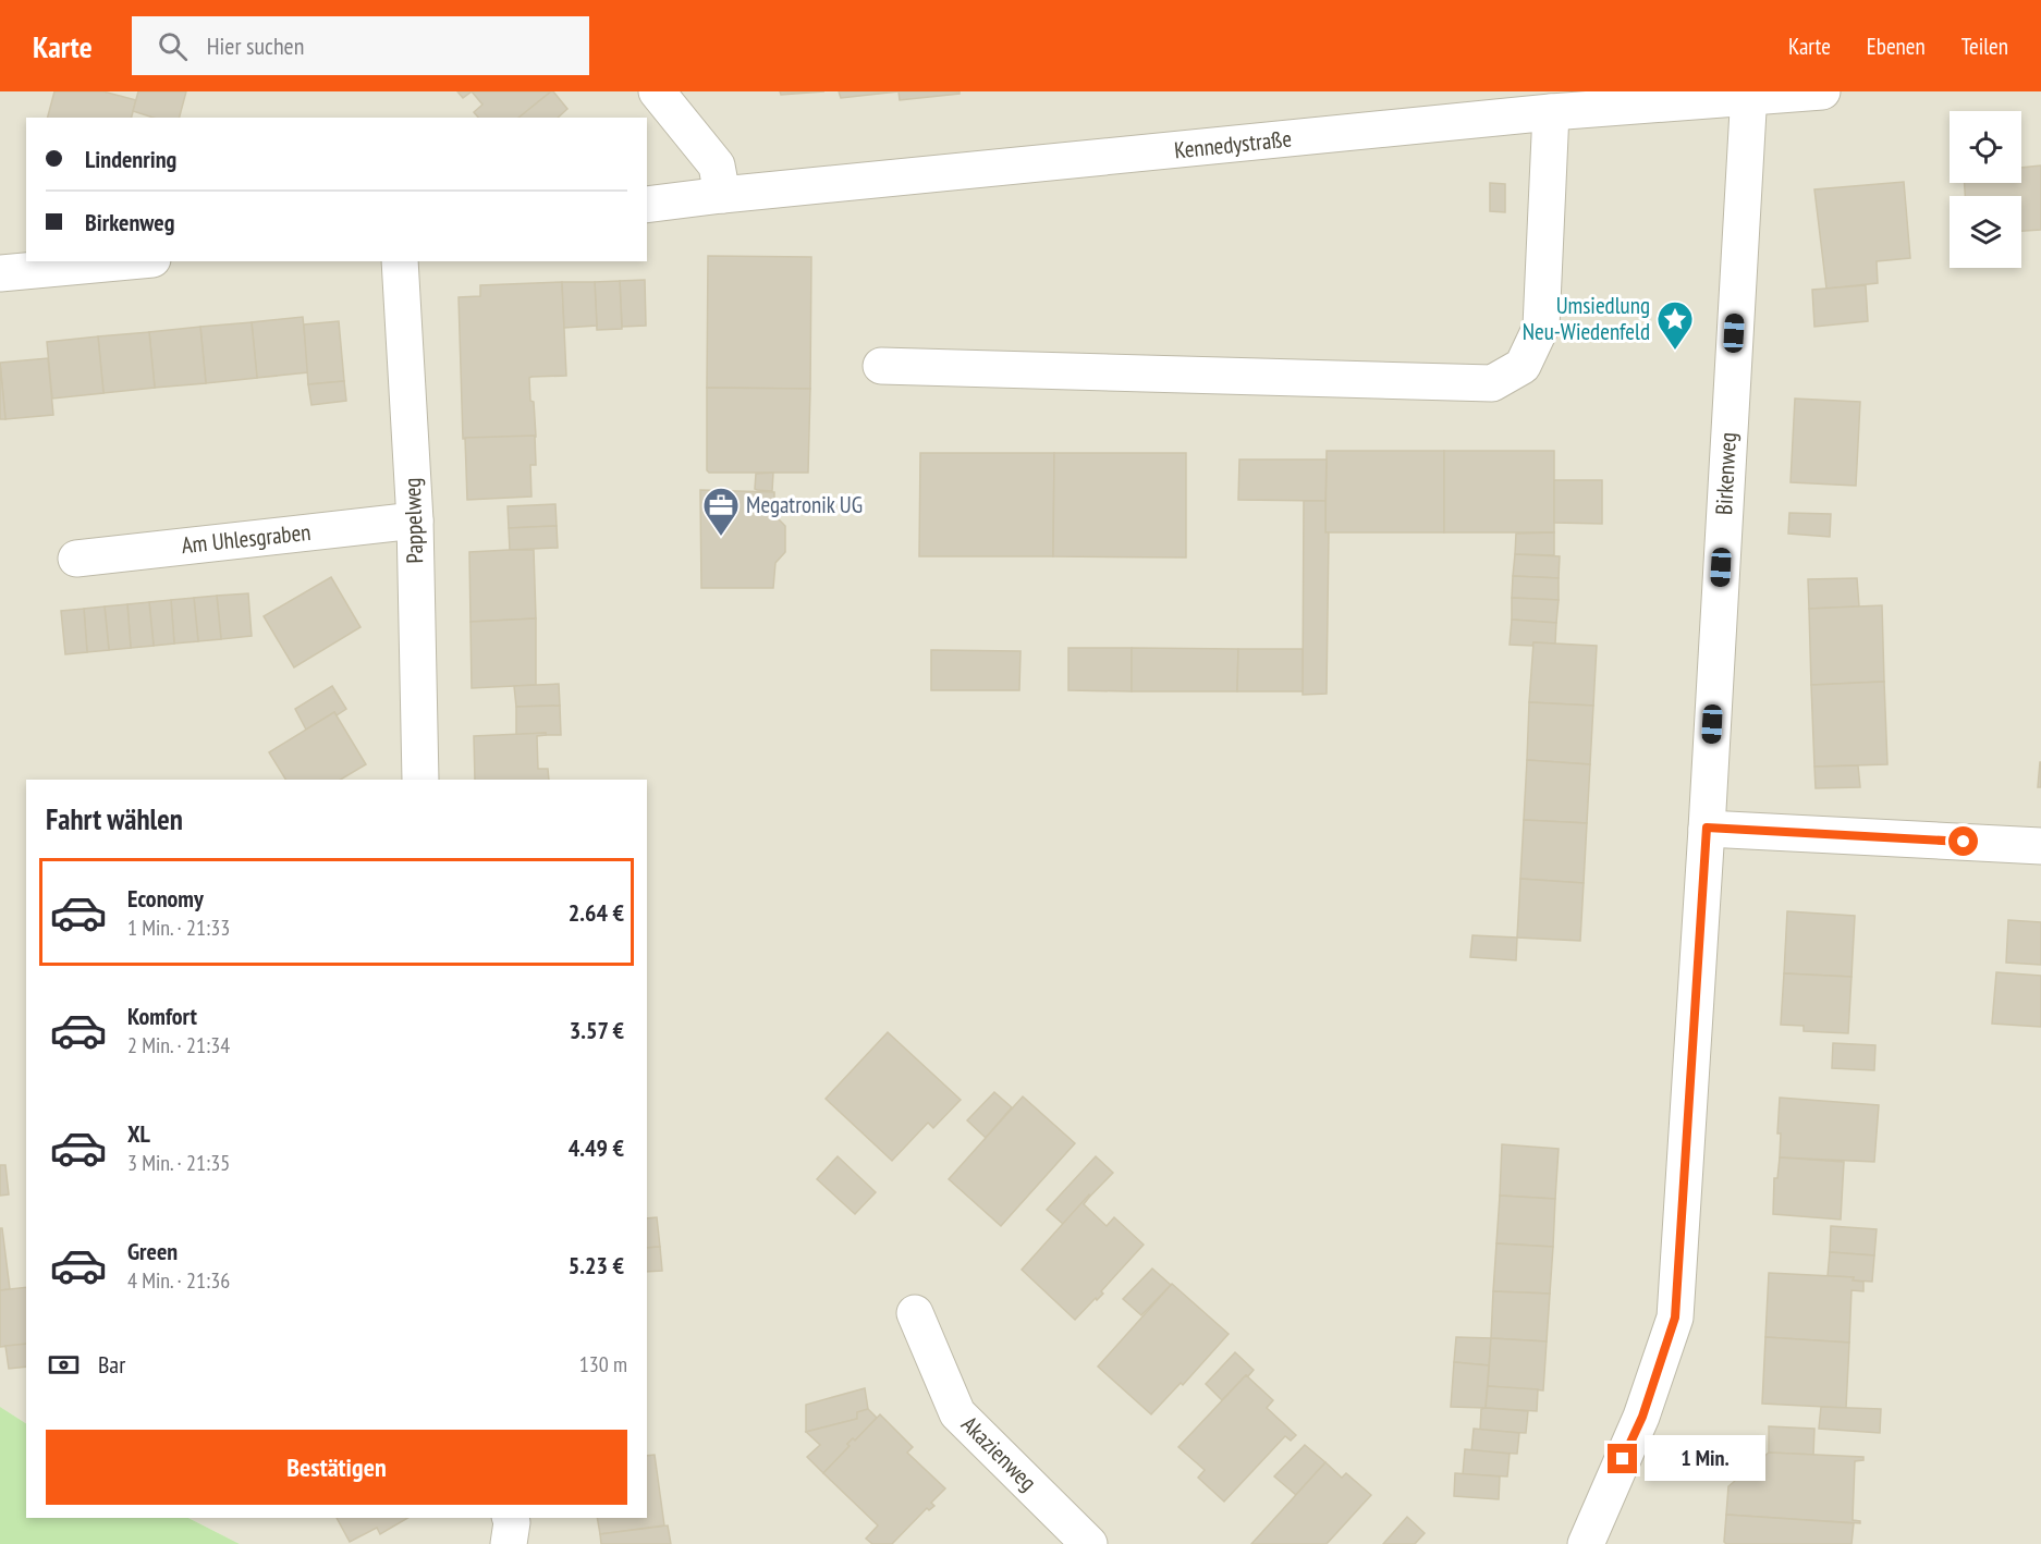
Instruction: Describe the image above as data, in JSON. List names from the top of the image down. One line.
{"streets":{"street":["Kennedystraße","Birkenweg","Pappelweg","Am Uhlesgraben","Akazienweg"]},"crossings":[["Kennedystraße","Birkenweg"],["Pappelweg","Am Uhlesgraben"]],"places":{"place":["Umsiedlung Neu-Wiedenfeld"],"office":["Megatronik UG"]},"page":{"header":"Karte","search":"Hier suchen","nav":["Karte","Ebenen","Teilen"],"banner":["Lindenring","Birkenweg"],"heading":"Fahrt wählen","list":[{"name":"Economy","note":"1 Min. · 21:33","value":"2.64 €"},{"name":"Komfort","note":"2 Min. · 21:34","value":"3.57 €"},{"name":"XL","note":"3 Min. · 21:35","value":"4.49 €"},{"name":"Green","note":"4 Min. · 21:36","value":"5.23 €"}],"pay":["Bar","130 m"],"buttons":"Bestätigen","bubble":"1 Min."}}
